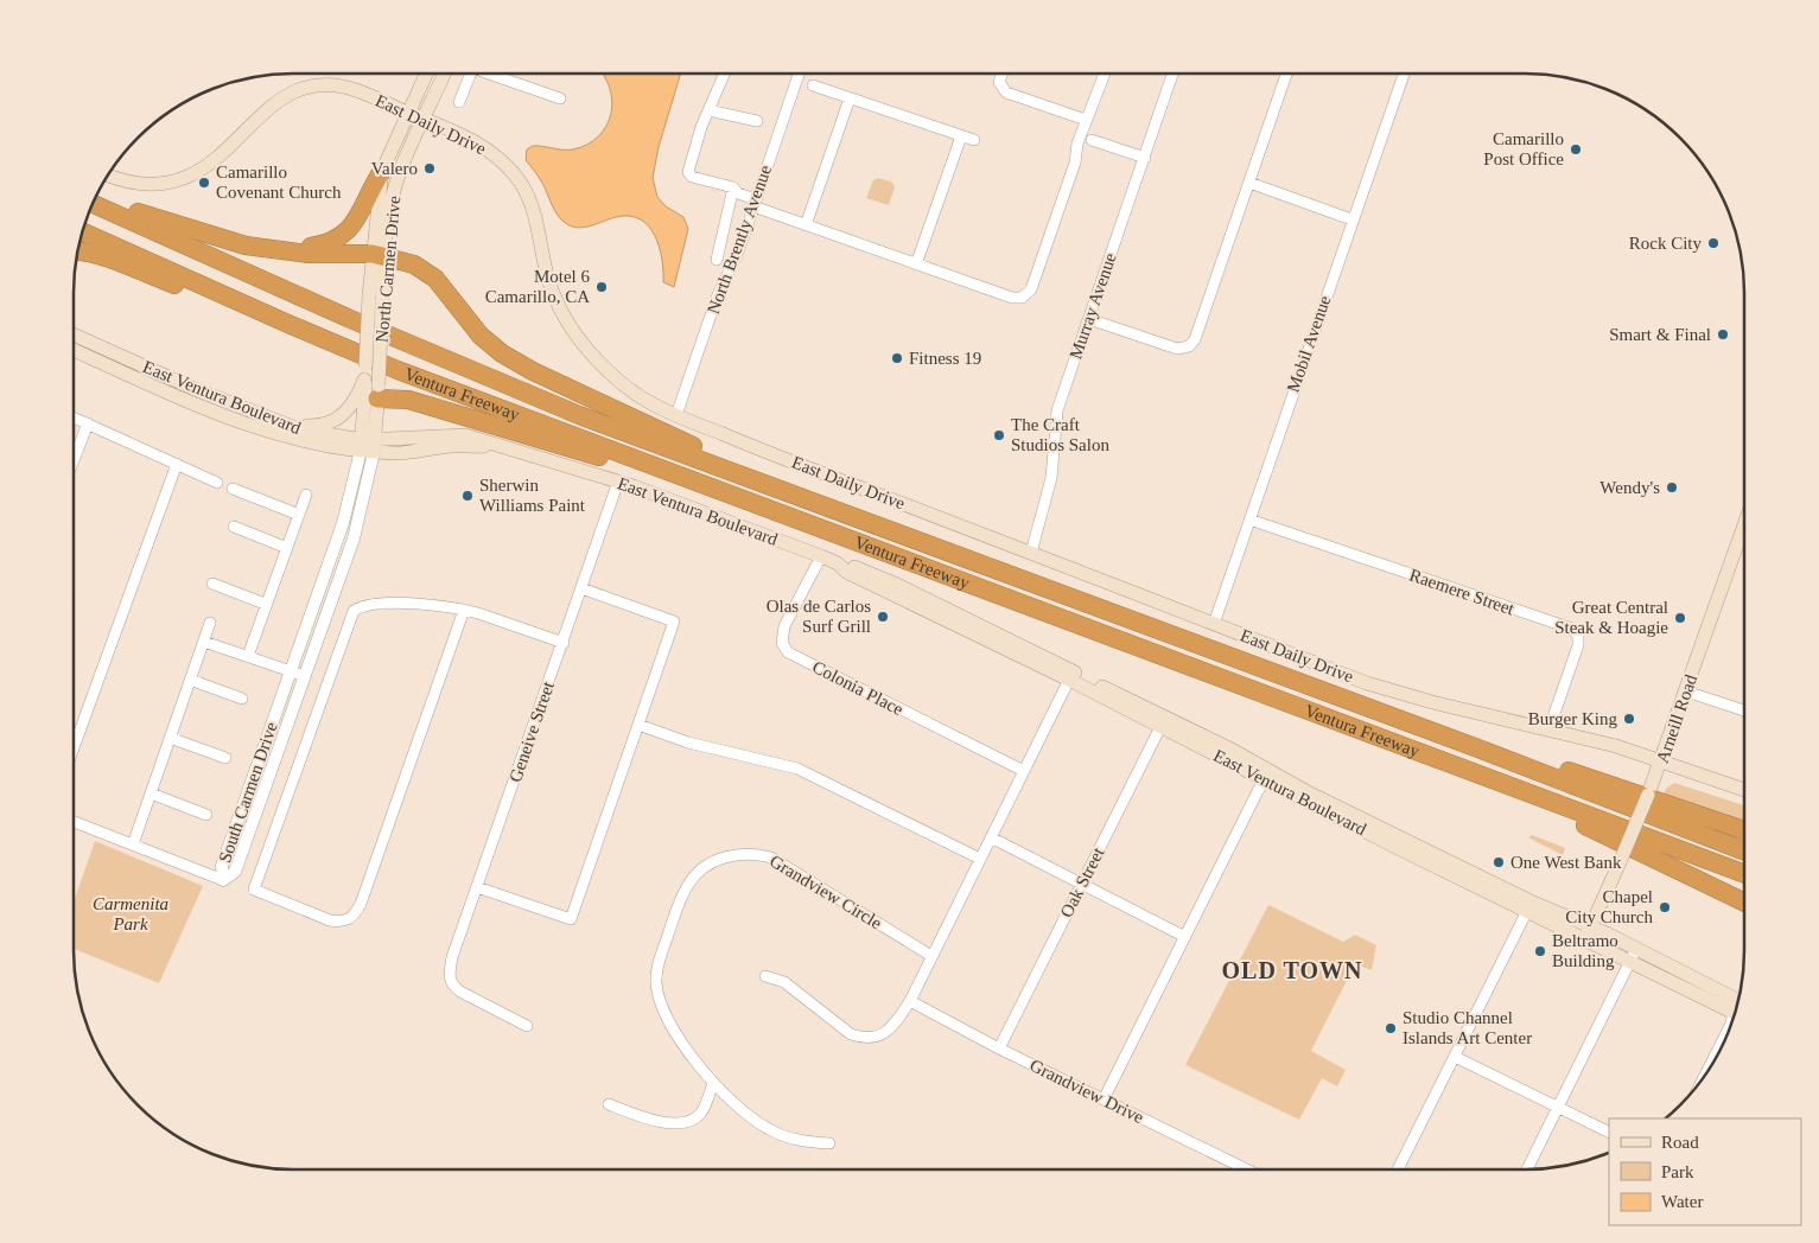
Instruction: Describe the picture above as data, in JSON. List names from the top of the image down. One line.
{"streets":{"highway":["Ventura Freeway"],"main road":["East Daily Drive","North Carmen Drive","East Ventura Boulevard","Arneill Road"],"street":["North Brently Avenue","Murray Avenue","Mobil Avenue","Raemere Street","Colonia Place","Geneive Street","South Carmen Drive","Oak Street","Grandview Circle","Grandview Drive"]},"crossings":[["East Daily Drive","North Brently Avenue"],["East Daily Drive","North Carmen Drive"],["East Daily Drive","Murray Avenue"],["East Daily Drive","Mobil Avenue"],["East Daily Drive","Raemere Street"],["East Daily Drive","Arneill Road"],["North Carmen Drive","East Ventura Boulevard"],["North Carmen Drive","South Carmen Drive"],["Mobil Avenue","Raemere Street"],["East Ventura Boulevard","Colonia Place"],["East Ventura Boulevard","Arneill Road"],["East Ventura Boulevard","Geneive Street"],["East Ventura Boulevard","South Carmen Drive"],["East Ventura Boulevard","Oak Street"],["Oak Street","Grandview Drive"]],"districts":["OLD TOWN"],"parks":["Carmenita Park"],"places":["Camarillo Post Office","Valero","Camarillo Covenant Church","Rock City","Motel 6 Camarillo, CA","Smart & Final","Fitness 19","The Craft Studios Salon","Wendy's","Sherwin Williams Paint","Olas de Carlos Surf Grill","Great Central Steak & Hoagie","Burger King","One West Bank","Chapel City Church","Beltramo Building","Studio Channel Islands Art Center"],"legend":["Road","Park","Water"]}
